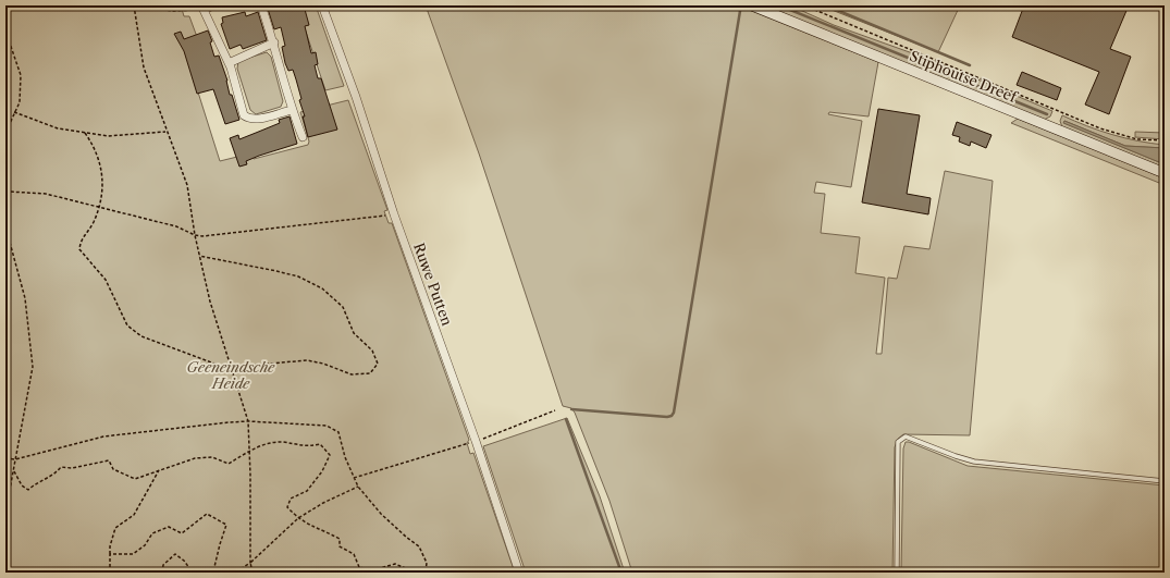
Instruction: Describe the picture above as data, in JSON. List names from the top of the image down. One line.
{"streets":{"main road":["Stiphoutse Dreef"],"street":["Ruwe Putten"]},"parks":["Geeneindsche Heide"]}
